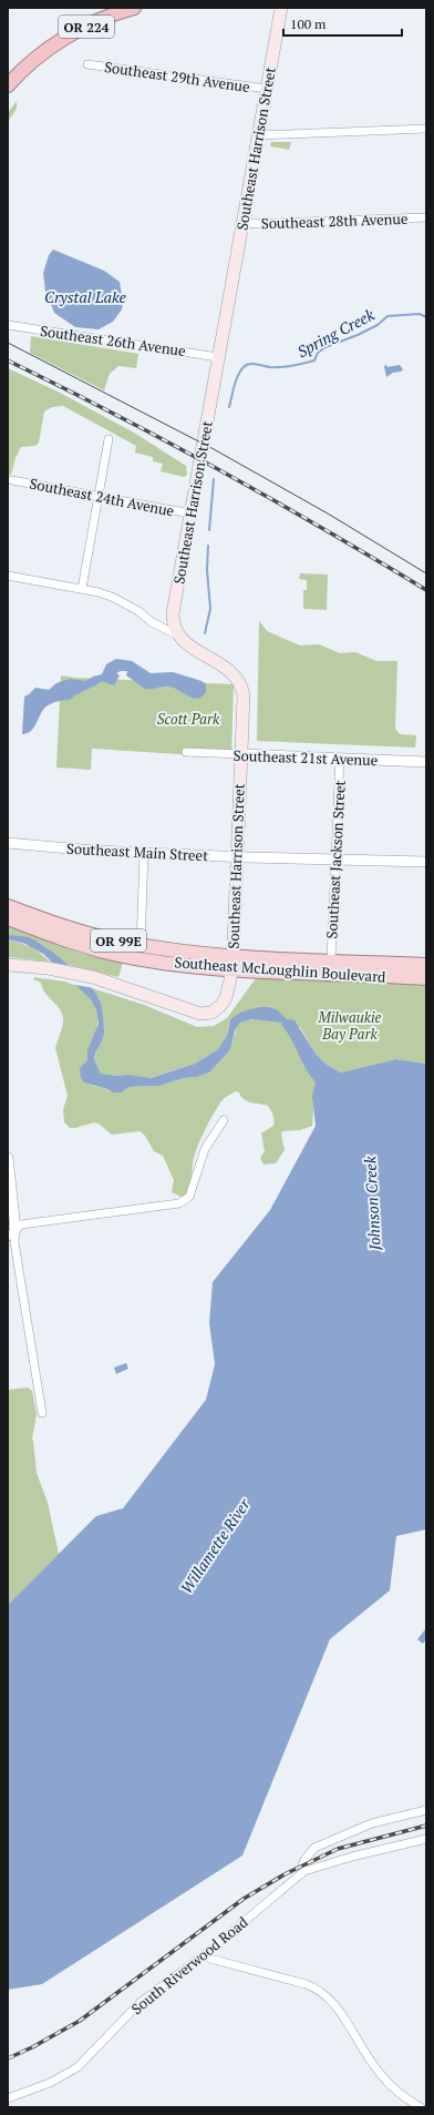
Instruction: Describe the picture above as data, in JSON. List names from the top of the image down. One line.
{"streets":{"highway":["OR 224"],"main road":["Southeast Harrison Street","OR 99E","Southeast McLoughlin Boulevard"],"street":["Southeast 29th Avenue","Southeast 28th Avenue","Southeast 26th Avenue","Southeast 24th Avenue","Southeast 21st Avenue","Southeast Main Street","Southeast Jackson Street","South Riverwood Road"]},"crossings":[["Southeast 29th Avenue","Southeast Harrison Street"],["Southeast Harrison Street","Southeast 28th Avenue"],["Southeast Harrison Street","Southeast 26th Avenue"],["Southeast Harrison Street","Southeast 24th Avenue"],["Southeast Harrison Street","Southeast 21st Avenue"],["Southeast Harrison Street","Southeast Main Street"],["Southeast Harrison Street","Southeast McLoughlin Boulevard"],["Southeast 21st Avenue","Southeast Jackson Street"],["Southeast Main Street","Southeast Jackson Street"],["Southeast Jackson Street","Southeast McLoughlin Boulevard"]],"water":["Crystal Lake","Spring Creek","Johnson Creek","Willamette River"],"parks":["Scott Park","Milwaukie Bay Park"],"scale_bar":"100 m"}
